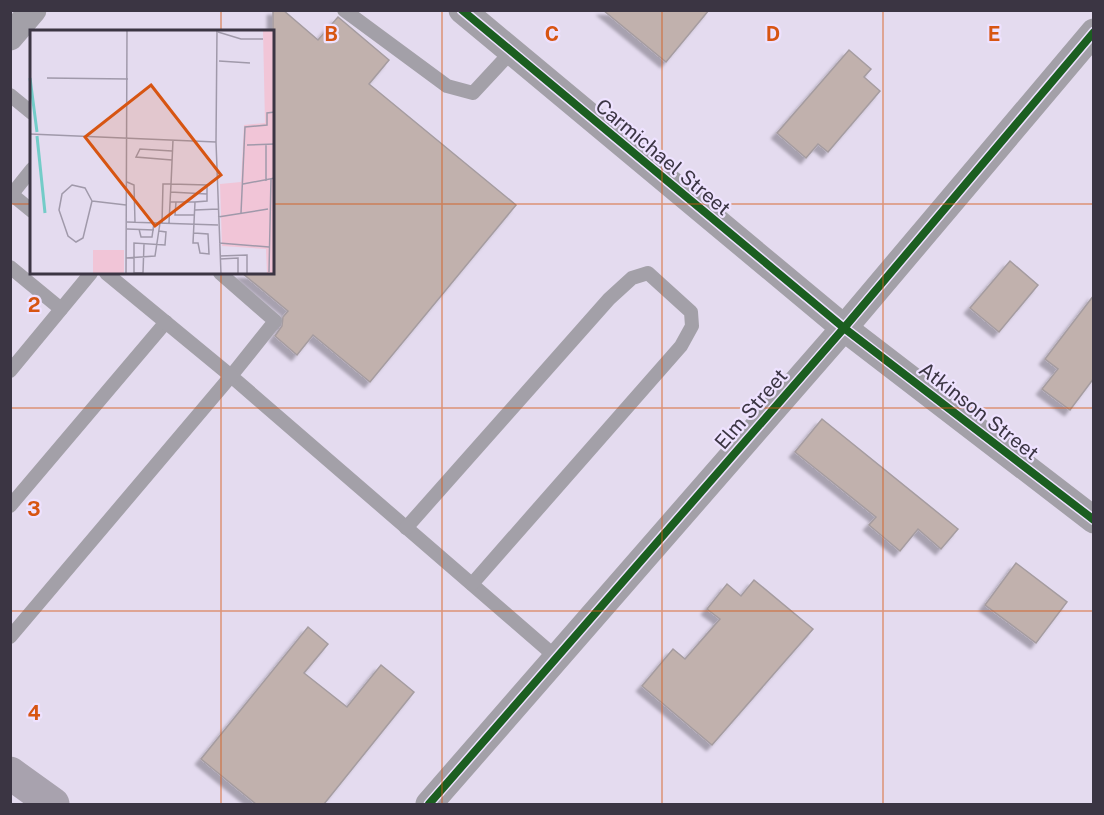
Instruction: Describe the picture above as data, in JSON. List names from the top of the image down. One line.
{"streets":{"street":["Carmichael Street","Elm Street","Atkinson Street"]},"crossings":[["Carmichael Street","Elm Street"],["Carmichael Street","Atkinson Street"],["Elm Street","Atkinson Street"]],"grid":{"columns":["B","C","D","E"],"rows":["2","3","4"]}}
